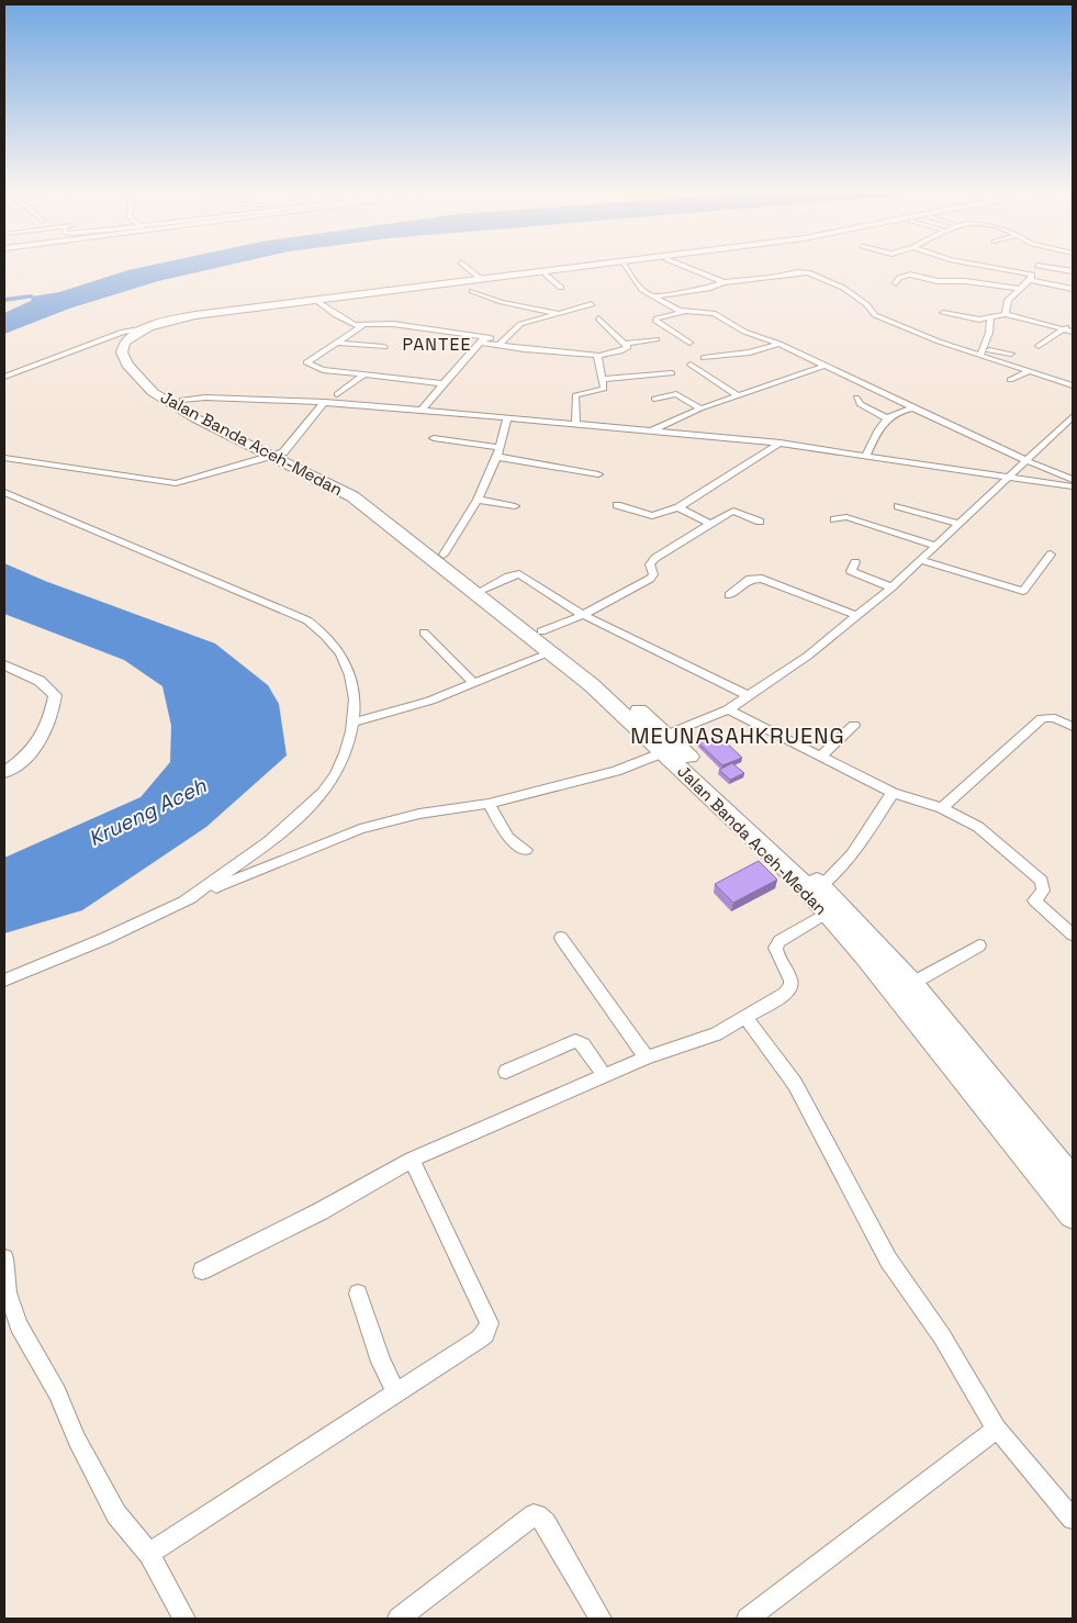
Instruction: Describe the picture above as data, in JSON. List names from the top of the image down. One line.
{"streets":{"highway":["Jalan Banda Aceh-Medan"]},"districts":["PANTEE","MEUNASAHKRUENG"],"water":["Krueng Aceh"]}
